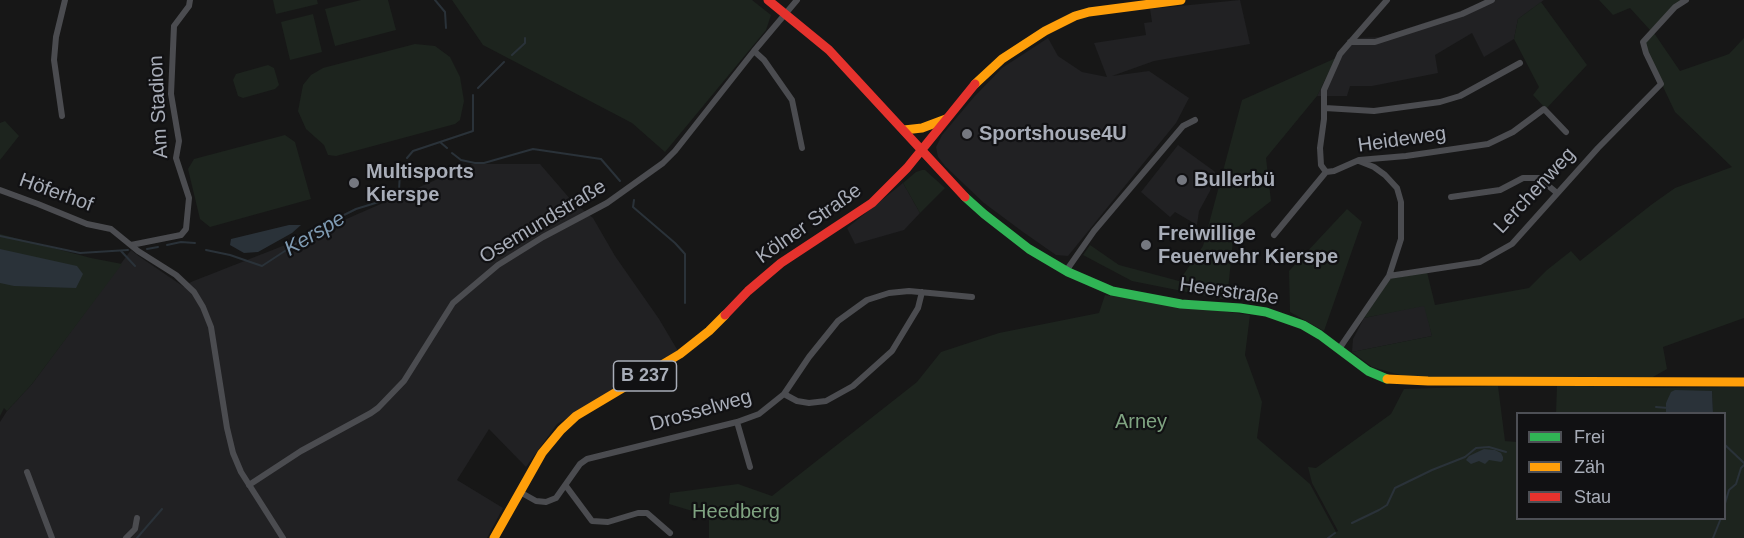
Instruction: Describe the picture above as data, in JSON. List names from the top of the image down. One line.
{"streets":{"main road":["Kölner Straße","Heerstraße","B 237"],"street":["Am Stadion","Heideweg","Lerchenweg","Höferhof","Osemundstraße","Drosselweg"]},"crossings":[["Am Stadion","Höferhof"],["Höferhof","Osemundstraße"],["Osemundstraße","Heerstraße"],["Kölner Straße","Heerstraße"],["Kölner Straße","Drosselweg"]],"water":["Kerspe"],"parks":["Arney","Heedberg"],"places":["Sportshouse4U","Bullerbü","Multisports Kierspe","Freiwillige Feuerwehr Kierspe"],"legend":["Frei","Zäh","Stau"]}
